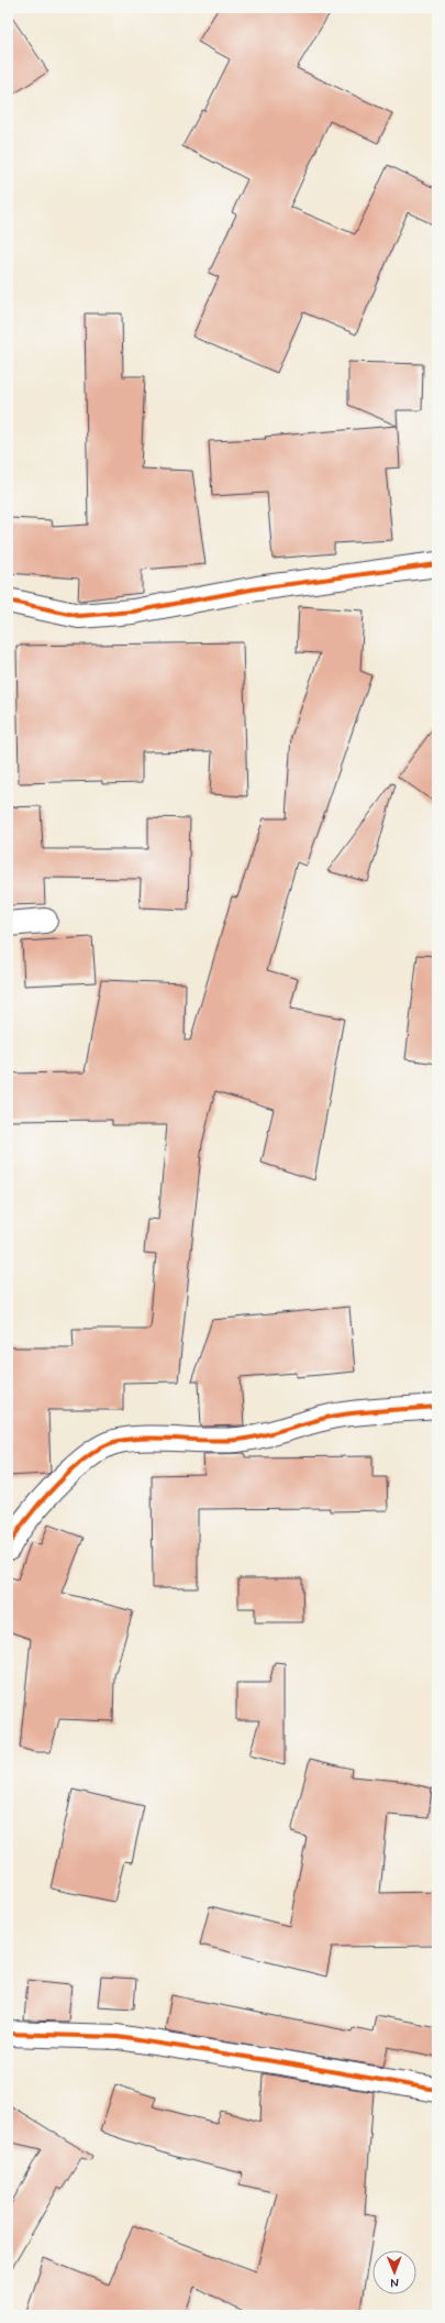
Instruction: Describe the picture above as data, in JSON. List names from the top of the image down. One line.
{"north":"bottom"}
